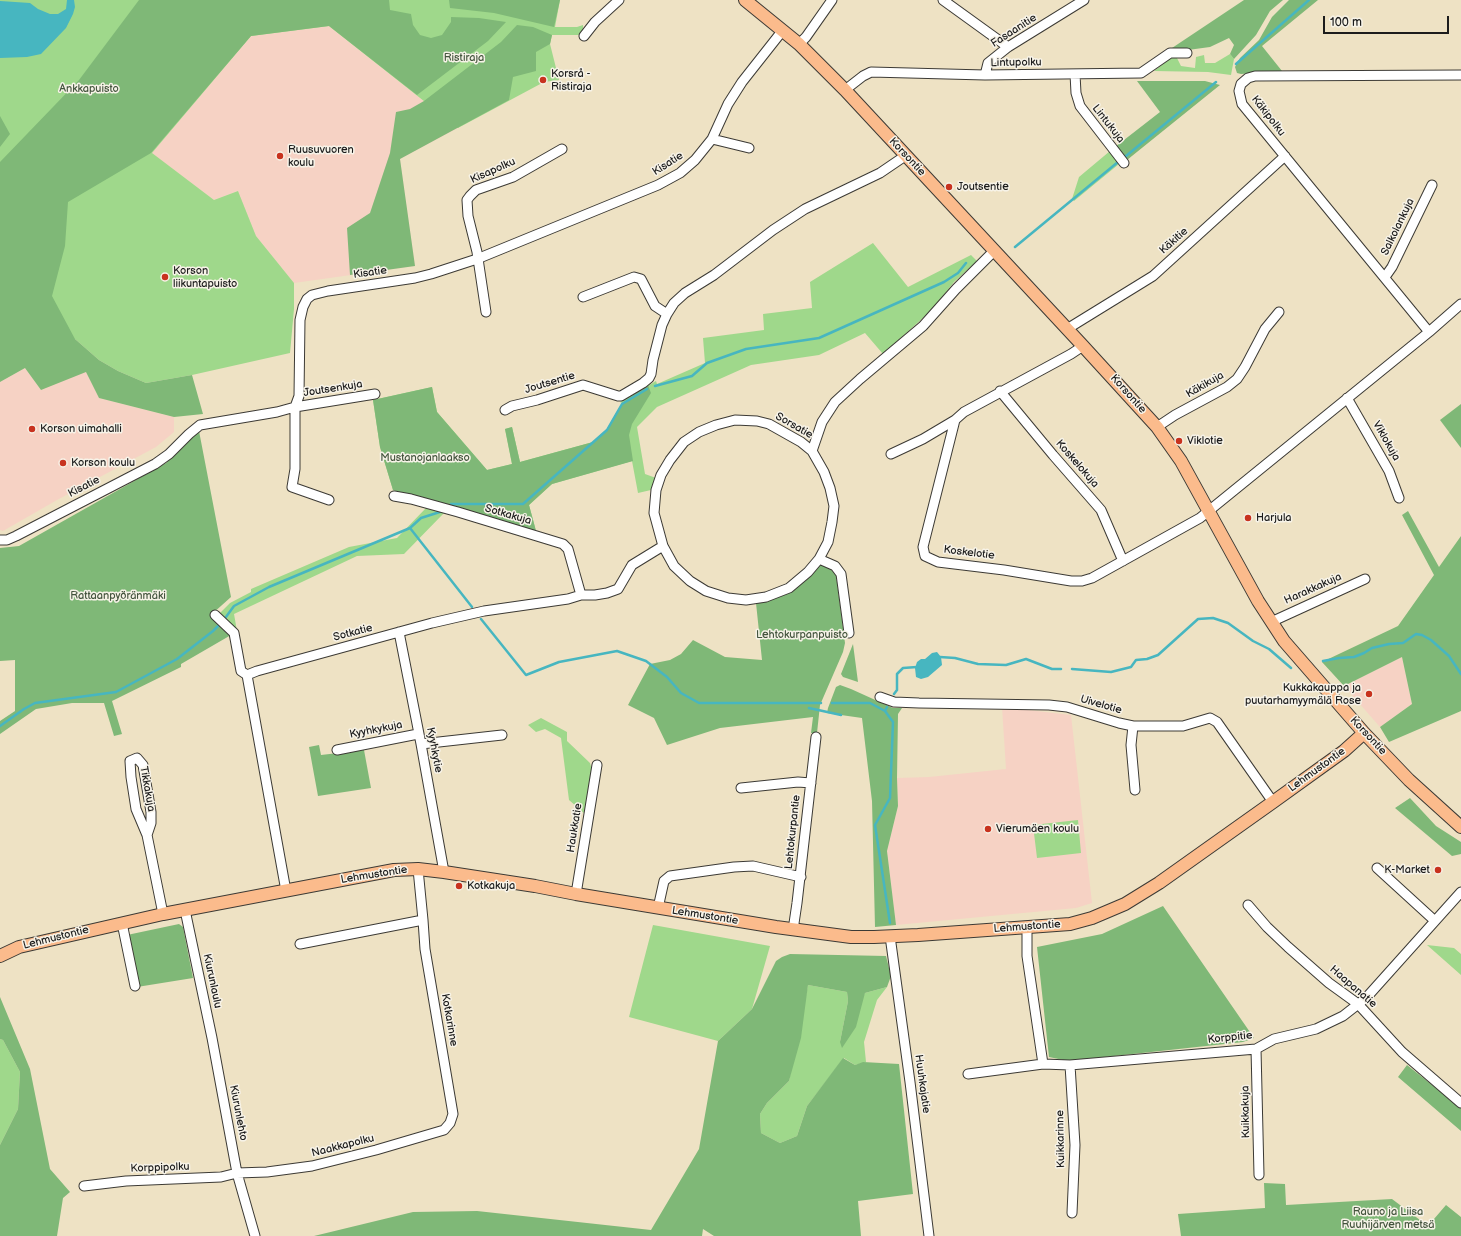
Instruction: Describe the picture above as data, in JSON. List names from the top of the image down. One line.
{"streets":{"main road":["Korsontie","Lehmustontie"],"street":["Fasaanitie","Lintupolku","Käkipolku","Lintukuja","Kisatie","Kisapolku","Salkolankuja","Käkitie","Joutsentie","Käkikuja","Joutsenkuja","Sorsatie","Viklokuja","Koskelokuja","Sotkakuja","Koskelotie","Harakkakuja","Sotkatie","Uivelotie","Kyyhkykuja","Kyyhkytie","Tikkakuja","Haukkatie","Lehtokurpantie","Kiurunlaulu","Haapanatie","Kotkarinne","Korppitie","Huuhkajatie","Kuikkakuja","Kiurunlehto","Kuikkarinne","Naakkapolku","Korppipolku"]},"crossings":[["Fasaanitie","Lintupolku"],["Lintupolku","Lintukuja"],["Lintupolku","Korsontie"],["Käkipolku","Salkolankuja"],["Käkipolku","Käkitie"],["Korsontie","Kisatie"],["Korsontie","Käkitie"],["Korsontie","Joutsentie"],["Korsontie","Käkikuja"],["Korsontie","Sorsatie"],["Korsontie","Koskelotie"],["Korsontie","Harakkakuja"],["Korsontie","Lehmustontie"],["Kisatie","Kisapolku"],["Kisatie","Joutsenkuja"],["Sorsatie","Sotkatie"],["Koskelokuja","Koskelotie"],["Sotkakuja","Sotkatie"],["Sotkatie","Kyyhkytie"],["Uivelotie","Lehmustontie"],["Kyyhkykuja","Kyyhkytie"],["Kyyhkytie","Lehmustontie"],["Lehmustontie","Tikkakuja"],["Lehmustontie","Haukkatie"],["Lehmustontie","Lehtokurpantie"],["Lehmustontie","Kiurunlaulu"],["Lehmustontie","Huuhkajatie"],["Kiurunlaulu","Kiurunlehto"],["Haapanatie","Korppitie"],["Kotkarinne","Naakkapolku"],["Korppitie","Kuikkakuja"],["Korppitie","Kuikkarinne"],["Kiurunlehto","Naakkapolku"],["Kiurunlehto","Korppipolku"],["Naakkapolku","Korppipolku"]],"parks":["Ristiraja","Ankkapuisto","Mustanojanlaakso","Rattaanpyöränmäki","Lehtokurpanpuisto","Rauno ja Liisa Ruuhijärven metsä"],"places":["Korsrå - Ristiraja","Ruusuvuoren koulu","Joutsentie","Korson liikuntapuisto","Korson uimahalli","Viklotie","Korson koulu","Harjula","Kukkakauppa ja puutarhamyymälä Rose","Vierumäen koulu","K-Market","Kotkakuja"],"scale_bar":"100 m"}
